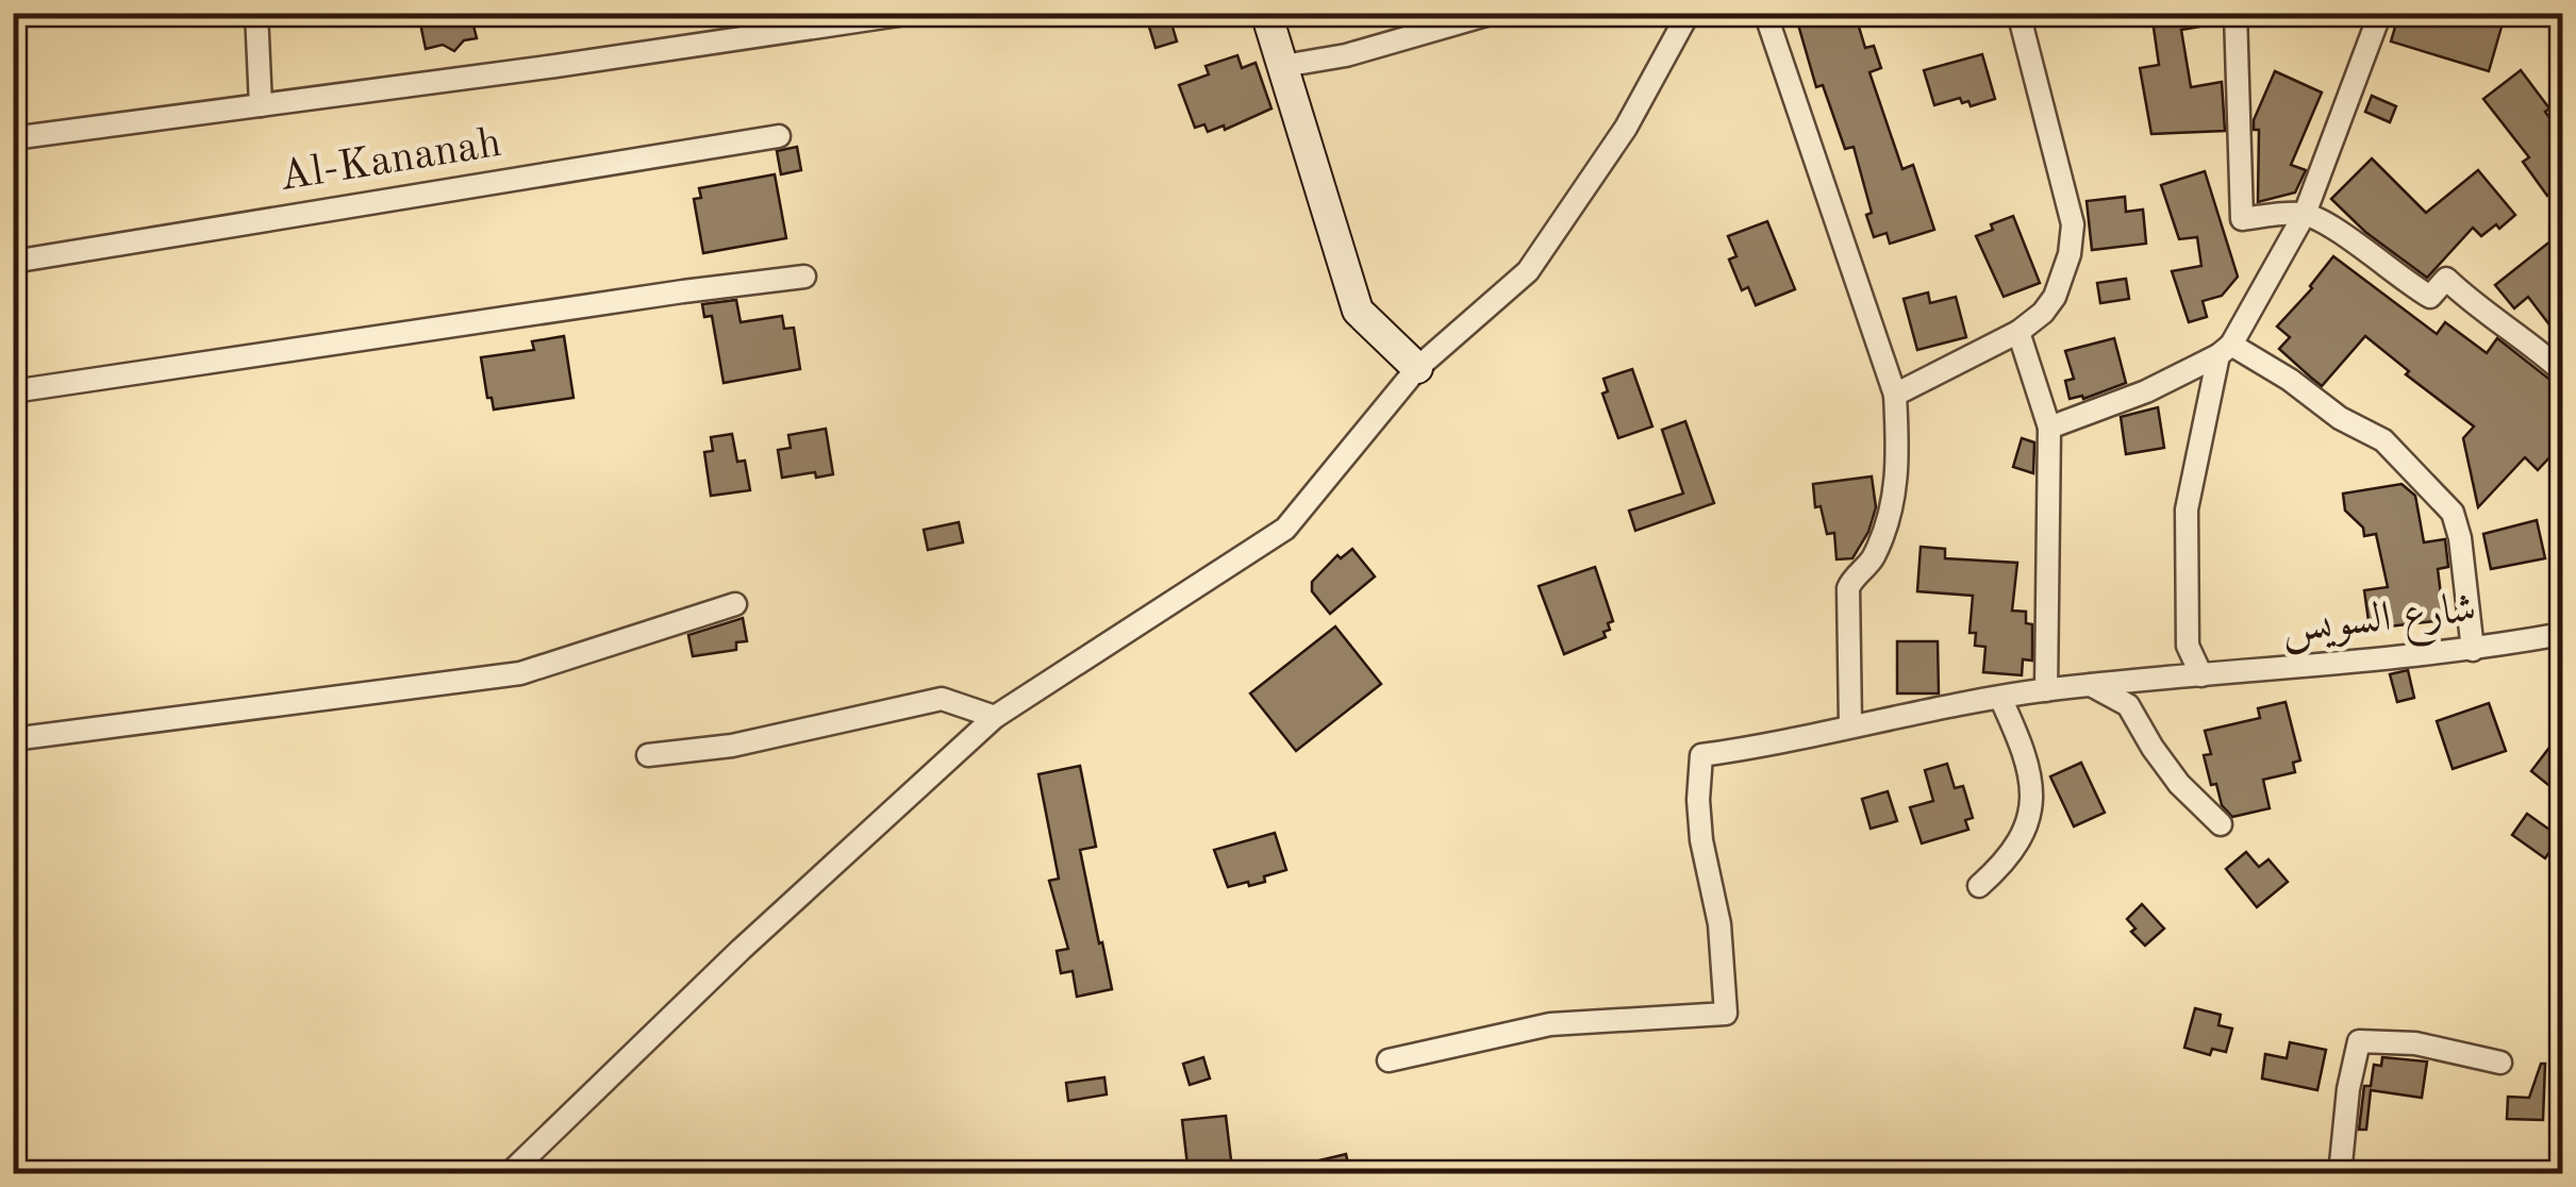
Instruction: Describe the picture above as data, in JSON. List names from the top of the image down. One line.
{"streets":{"street":["Al-Kananah","شارع السويس"]}}
